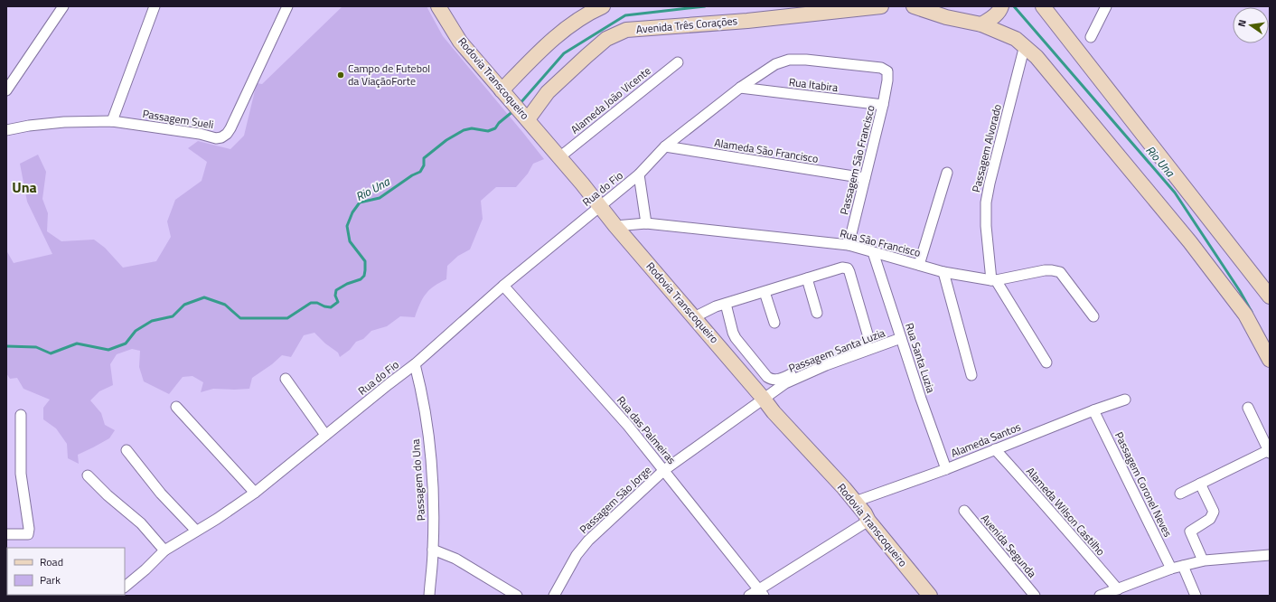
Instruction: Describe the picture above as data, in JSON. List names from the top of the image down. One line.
{"streets":{"street":["Avenida Três Corações","Rodovia Transcoqueiro","Rua Itabira","Alameda João Vicente","Passagem Sueli","Passagem Alvorado","Alameda São Francisco","Passagem São Francisco","Rua do Fio","Rua São Francisco","Passagem Santa Luzia","Rua Santa Luzia","Rua das Palmeiras","Alameda Santos","Passagem do Una","Passagem Coronel Neves","Passagem São Jorge","Alameda Wilson Castilho","Avenida Segunda"]},"crossings":[["Avenida Três Corações","Rodovia Transcoqueiro"],["Rodovia Transcoqueiro","Alameda João Vicente"],["Rodovia Transcoqueiro","Rua do Fio"],["Rodovia Transcoqueiro","Rua São Francisco"],["Rodovia Transcoqueiro","Passagem Santa Luzia"],["Rodovia Transcoqueiro","Alameda Santos"],["Rodovia Transcoqueiro","Passagem São Jorge"],["Rua Itabira","Passagem São Francisco"],["Rua Itabira","Rua do Fio"],["Passagem Alvorado","Rua São Francisco"],["Alameda São Francisco","Passagem São Francisco"],["Alameda São Francisco","Rua do Fio"],["Passagem São Francisco","Rua do Fio"],["Passagem São Francisco","Rua São Francisco"],["Rua do Fio","Rua São Francisco"],["Rua do Fio","Rua das Palmeiras"],["Rua do Fio","Passagem do Una"],["Rua São Francisco","Rua Santa Luzia"],["Passagem Santa Luzia","Rua Santa Luzia"],["Passagem Santa Luzia","Passagem São Jorge"],["Rua Santa Luzia","Alameda Santos"],["Rua das Palmeiras","Passagem São Jorge"],["Alameda Santos","Passagem Coronel Neves"],["Alameda Santos","Alameda Wilson Castilho"]],"districts":["Una"],"water":["Rio Una"],"places":["Campo de Futebol da ViaçãoForte"],"legend":["Road","Park"],"north":"left"}
